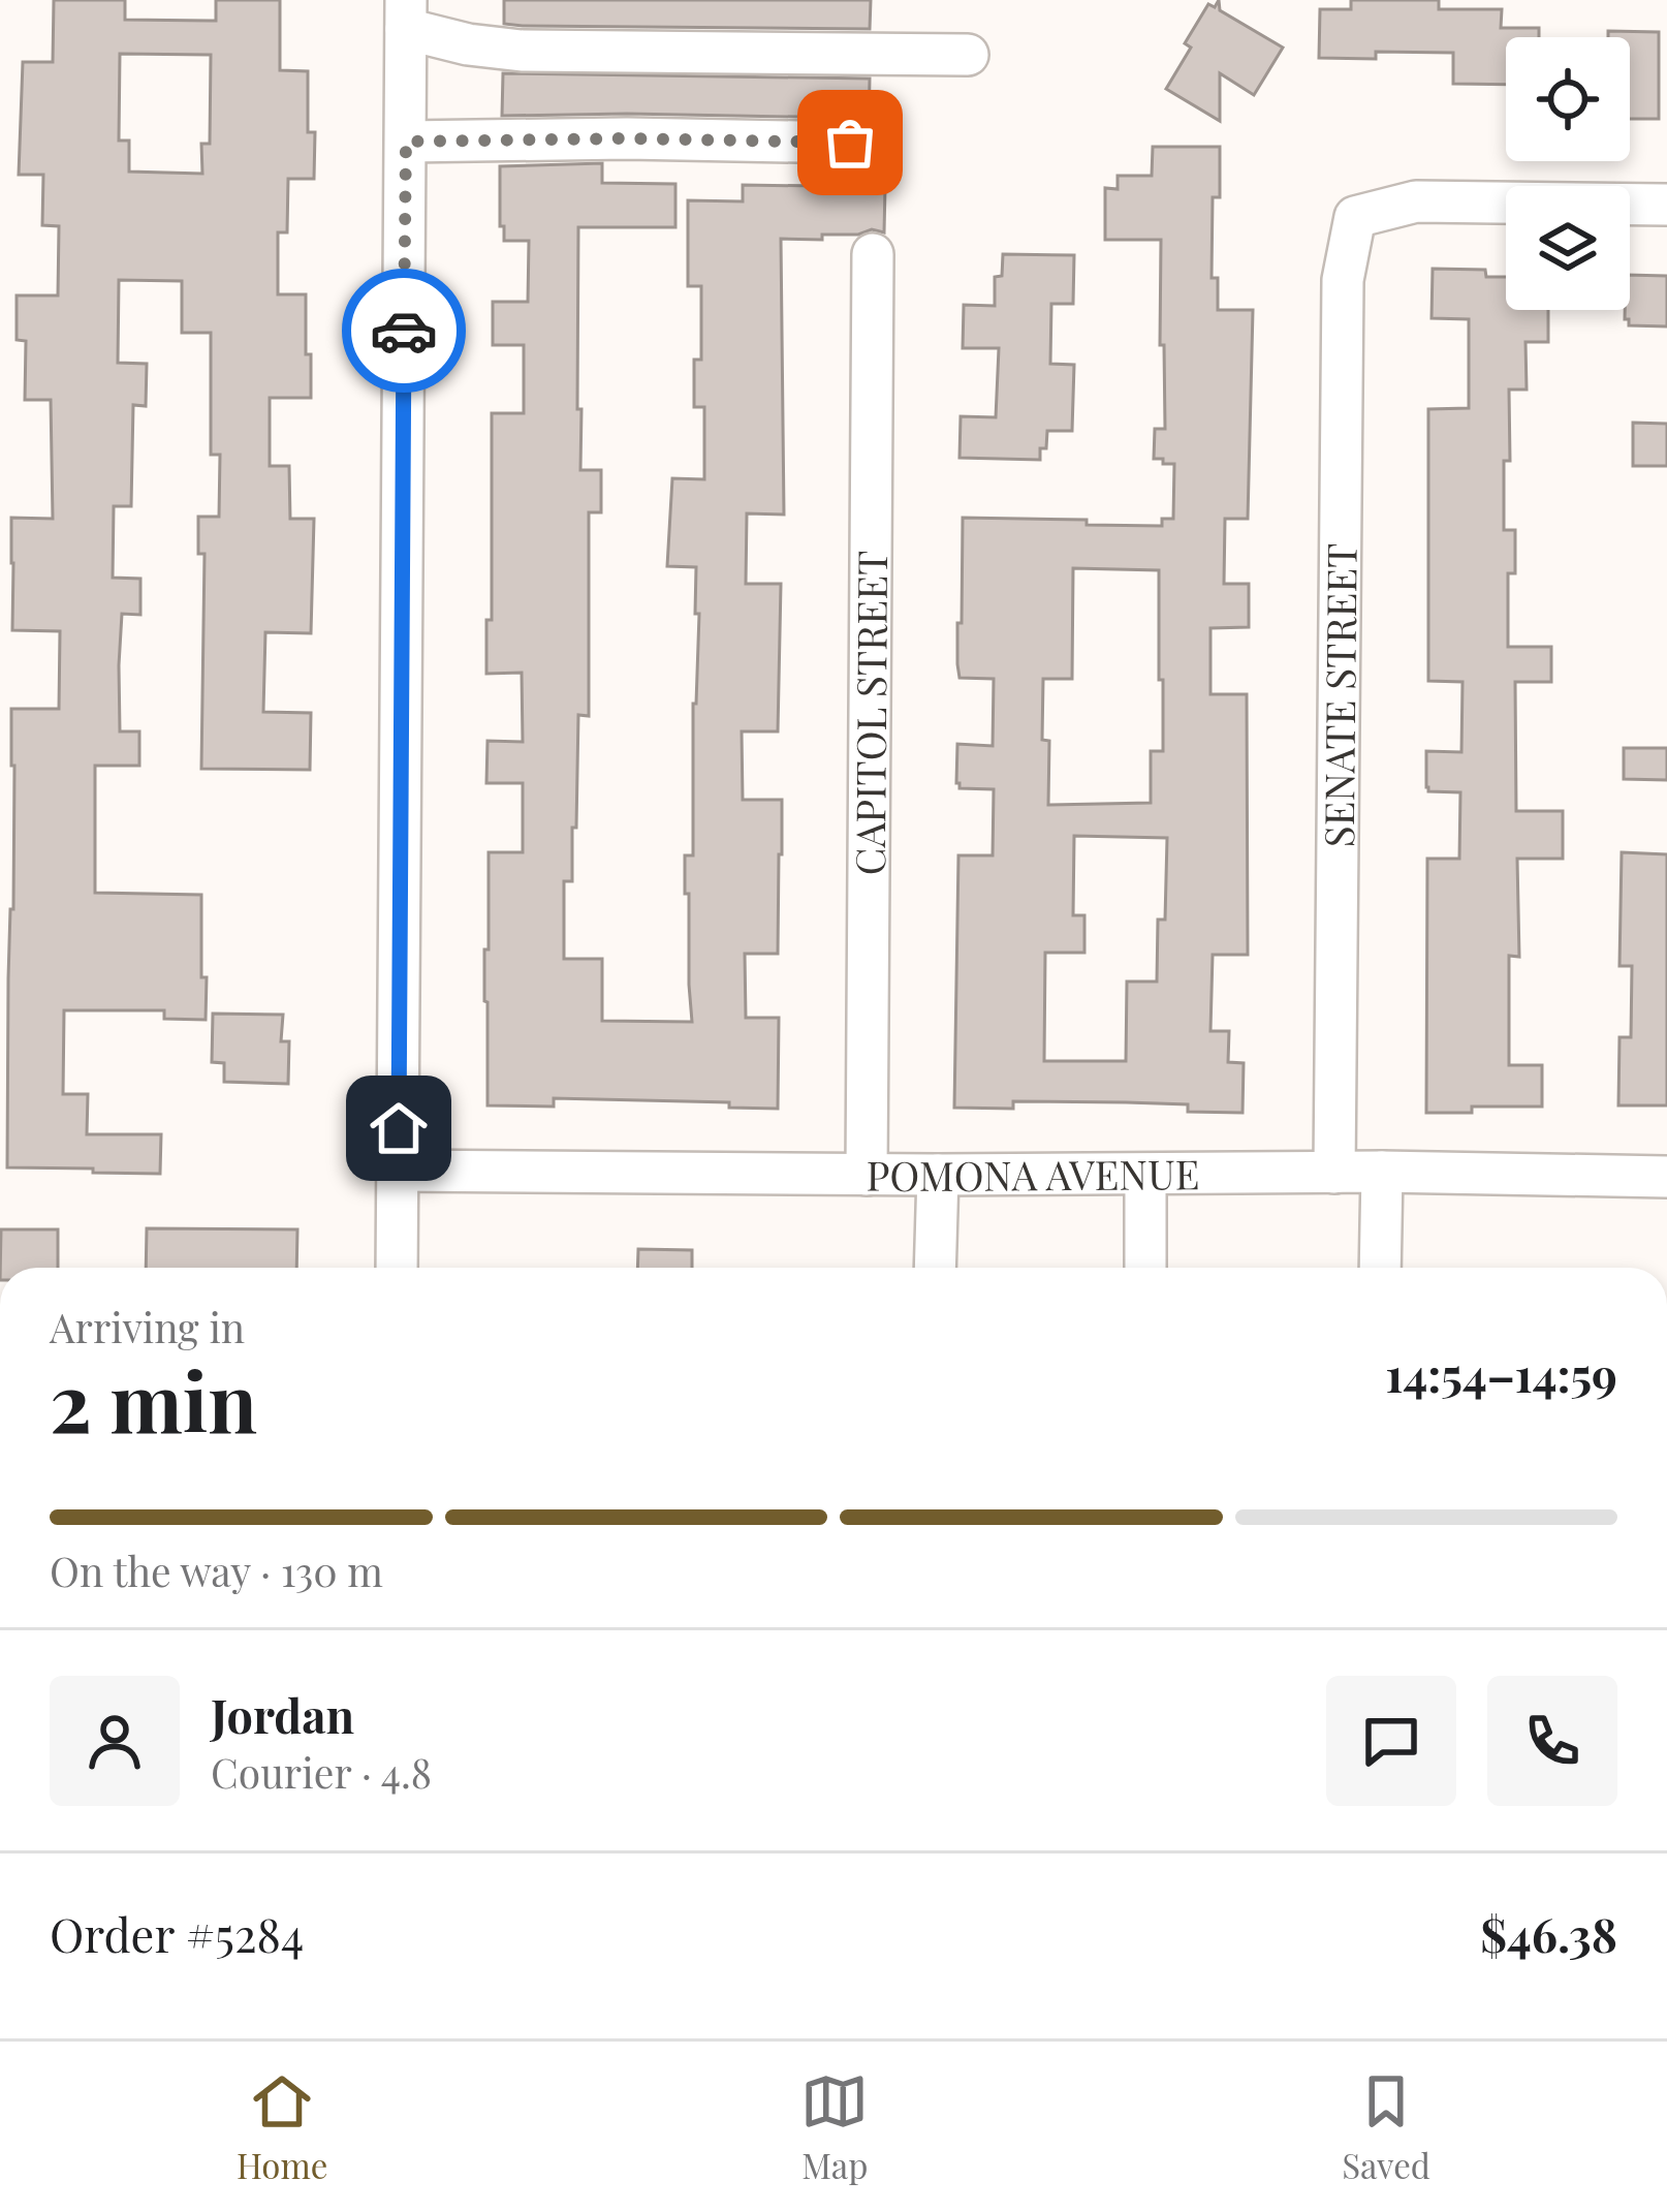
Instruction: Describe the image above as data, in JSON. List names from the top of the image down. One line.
{"streets":{"street":["SENATE STREET","CAPITOL STREET","POMONA AVENUE"]},"crossings":[["SENATE STREET","POMONA AVENUE"],["CAPITOL STREET","POMONA AVENUE"]],"page":{"heading":["2 min","Arriving in","14:54–14:59"],"panel":["Jordan","Courier · 4.8","Order #5284","$46.38"],"bar":"On the way · 130 m","tabs":["Home","Map","Saved"]}}
